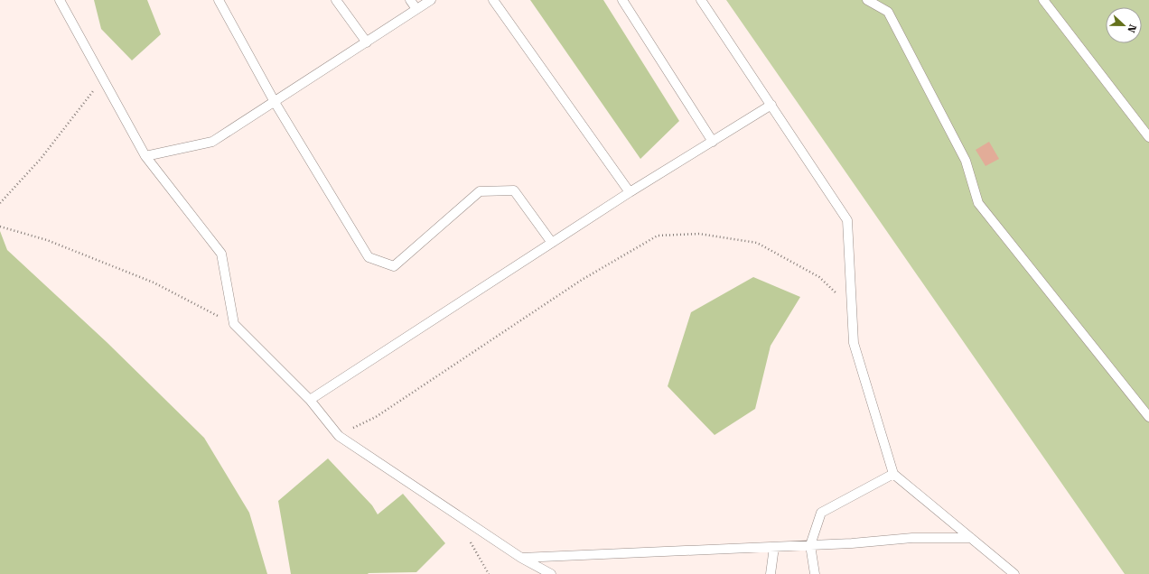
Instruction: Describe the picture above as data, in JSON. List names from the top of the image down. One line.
{"north":"right"}
